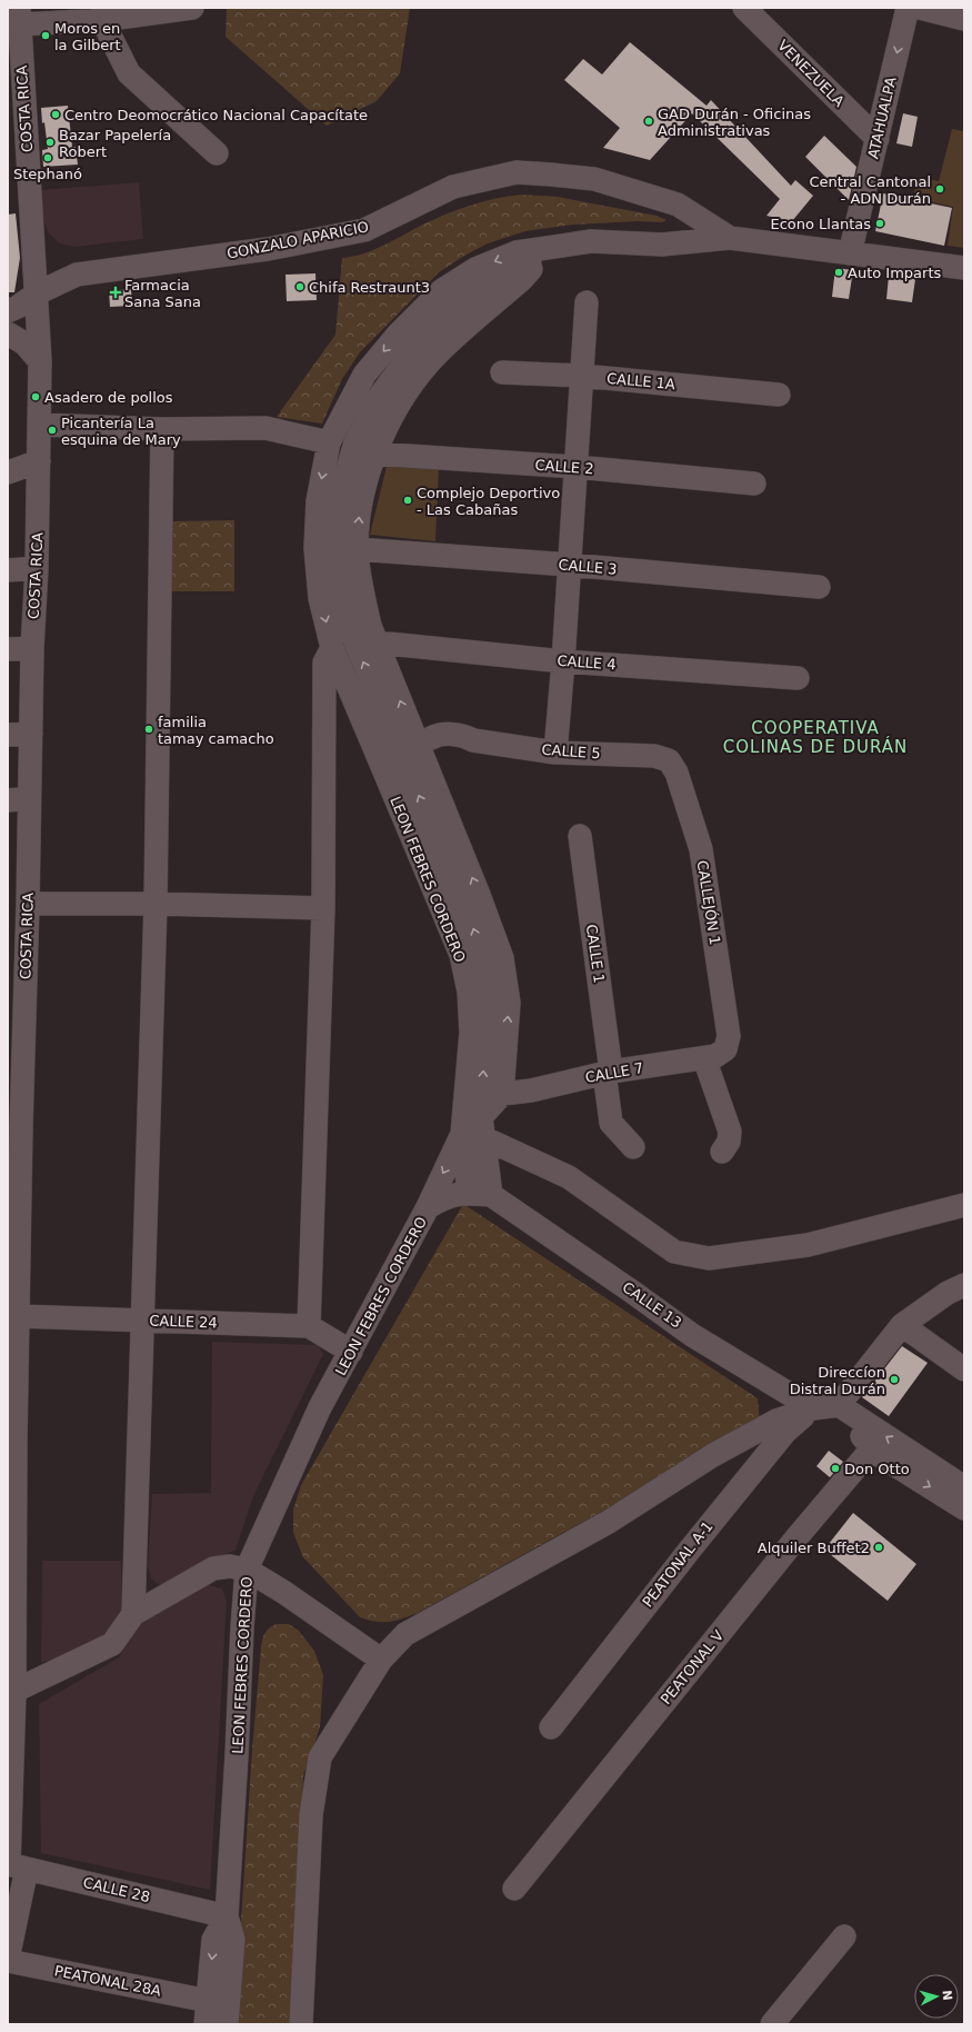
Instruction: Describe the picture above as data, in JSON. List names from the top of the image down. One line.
{"streets":{"street":["VENEZUELA","COSTA RICA","ATAHUALPA","GONZALO APARICIO","CALLE 1A","CALLE 2","CALLE 3","CALLE 4","CALLE 5","LEON FEBRES CORDERO","CALLEJÓN 1","CALLE 1","CALLE 7","CALLE 13","CALLE 24","PEATONAL A-1","PEATONAL V","CALLE 28","PEATONAL 28A"]},"crossings":[["VENEZUELA","ATAHUALPA"],["COSTA RICA","GONZALO APARICIO"],["COSTA RICA","CALLE 24"],["COSTA RICA","CALLE 28"],["COSTA RICA","PEATONAL 28A"],["ATAHUALPA","GONZALO APARICIO"],["GONZALO APARICIO","LEON FEBRES CORDERO"],["CALLE 5","LEON FEBRES CORDERO"],["CALLE 5","CALLEJÓN 1"],["LEON FEBRES CORDERO","CALLE 13"],["LEON FEBRES CORDERO","CALLE 24"],["LEON FEBRES CORDERO","CALLE 28"],["LEON FEBRES CORDERO","PEATONAL 28A"],["CALLEJÓN 1","CALLE 7"],["CALLE 1","CALLE 7"],["CALLE 13","PEATONAL A-1"]],"one_way":["ATAHUALPA"],"districts":["COOPERATIVA COLINAS DE DURÁN"],"places":{"other":["Moros en la Gilbert","Centro Deomocrático Nacional Capacítate","GAD Durán - Oficinas Administrativas","Bazar Papelería Robert","Stephanó","Central Cantonal - ADN Durán","Econo Llantas","Auto Imparts","Chifa Restraunt3","Asadero de pollos","Picantería La esquina de Mary","Complejo Deportivo - Las Cabañas","familia tamay camacho","Direccíon Distral Durán","Don Otto","Alquiler Buffet2"],"health":["Farmacia Sana Sana"]},"north":"right"}
